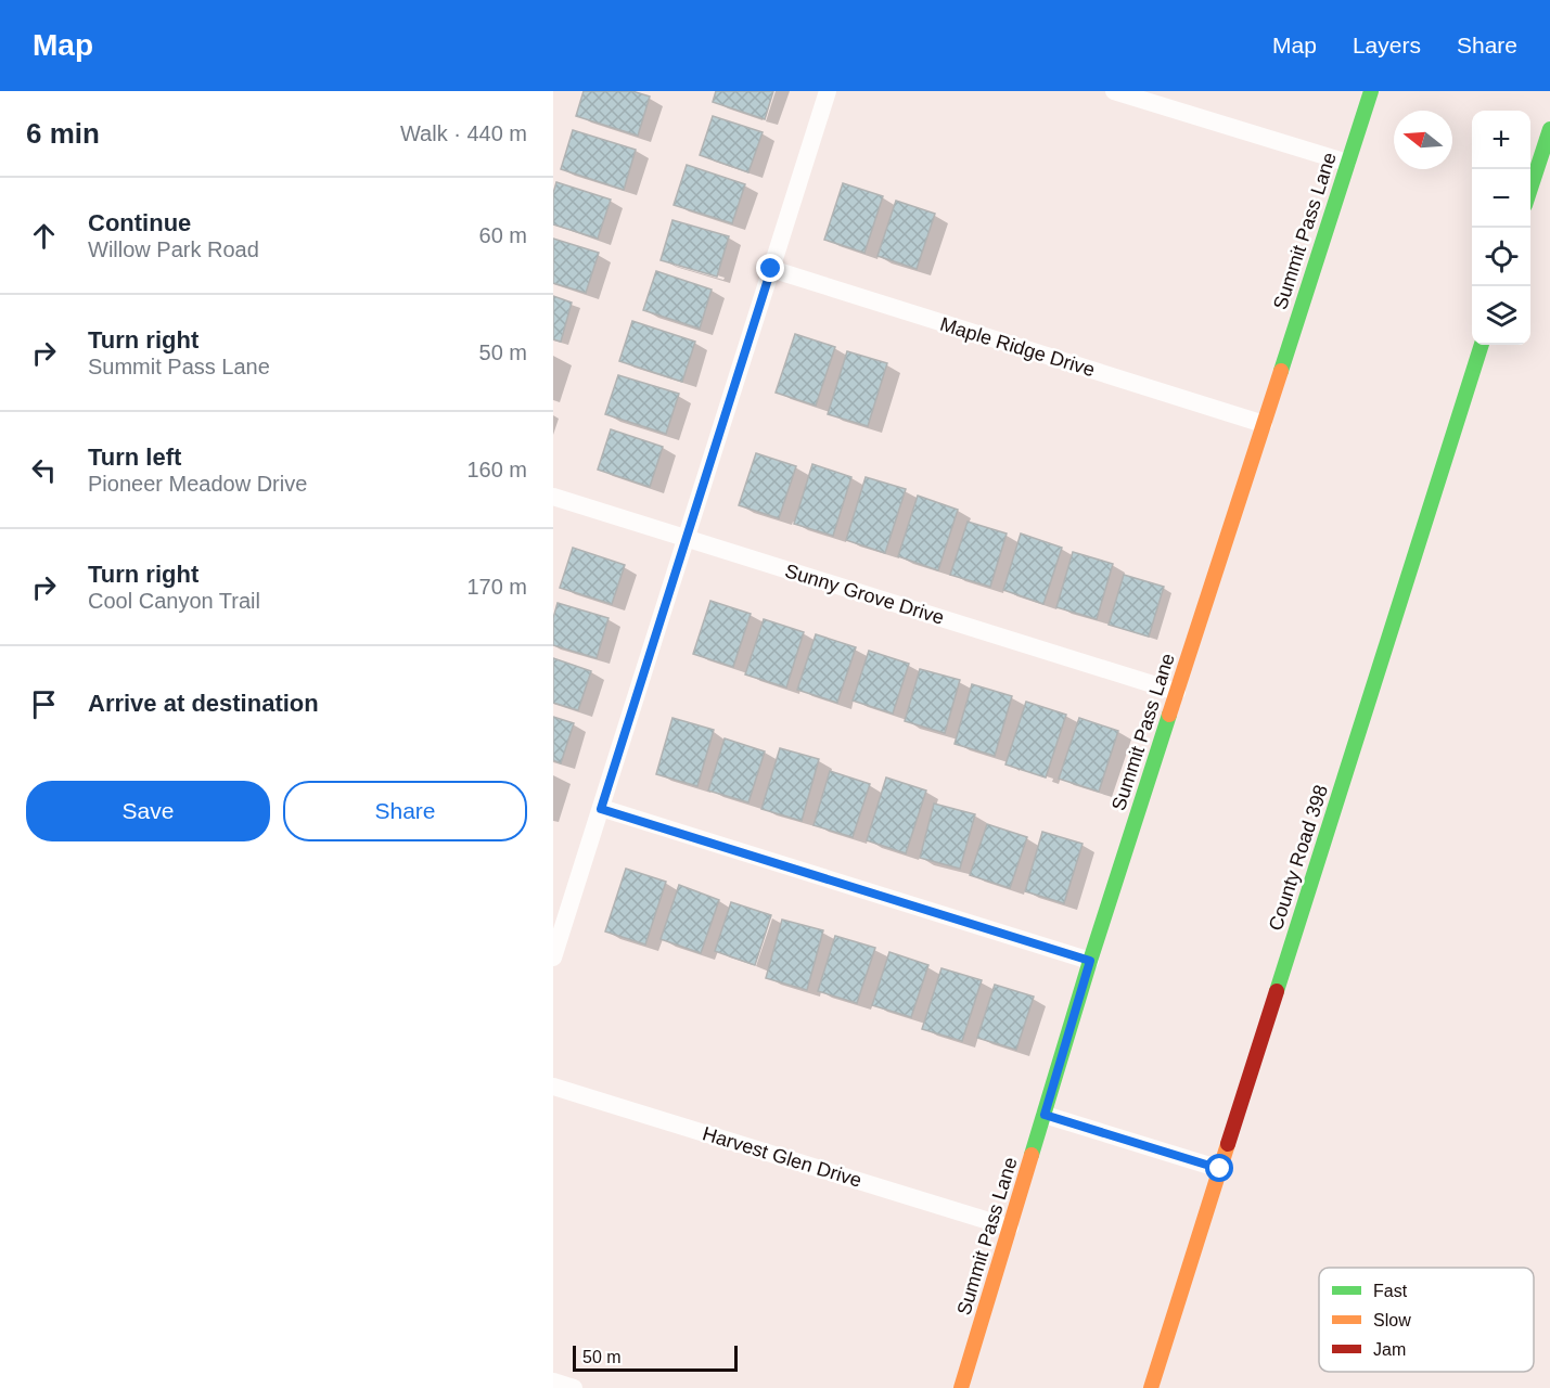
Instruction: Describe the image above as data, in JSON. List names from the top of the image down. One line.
{"streets":{"street":["Summit Pass Lane","Maple Ridge Drive","Sunny Grove Drive","County Road 398","Harvest Glen Drive"]},"crossings":[["Summit Pass Lane","Maple Ridge Drive"],["Summit Pass Lane","Sunny Grove Drive"],["Summit Pass Lane","Harvest Glen Drive"]],"legend":["Fast","Slow","Jam"],"scale_bar":"50 m","north":"left","page":{"header":"Map","nav":["Map","Layers","Share"],"heading":["6 min","Walk · 440 m"],"map_buttons":["+","−"],"list":[["Continue","Willow Park Road","60 m"],["Turn right","Summit Pass Lane","50 m"],["Turn left","Pioneer Meadow Drive","160 m"],["Turn right","Cool Canyon Trail","170 m"],"Arrive at destination"],"buttons":["Save","Share"],"scale":"50 m"}}
